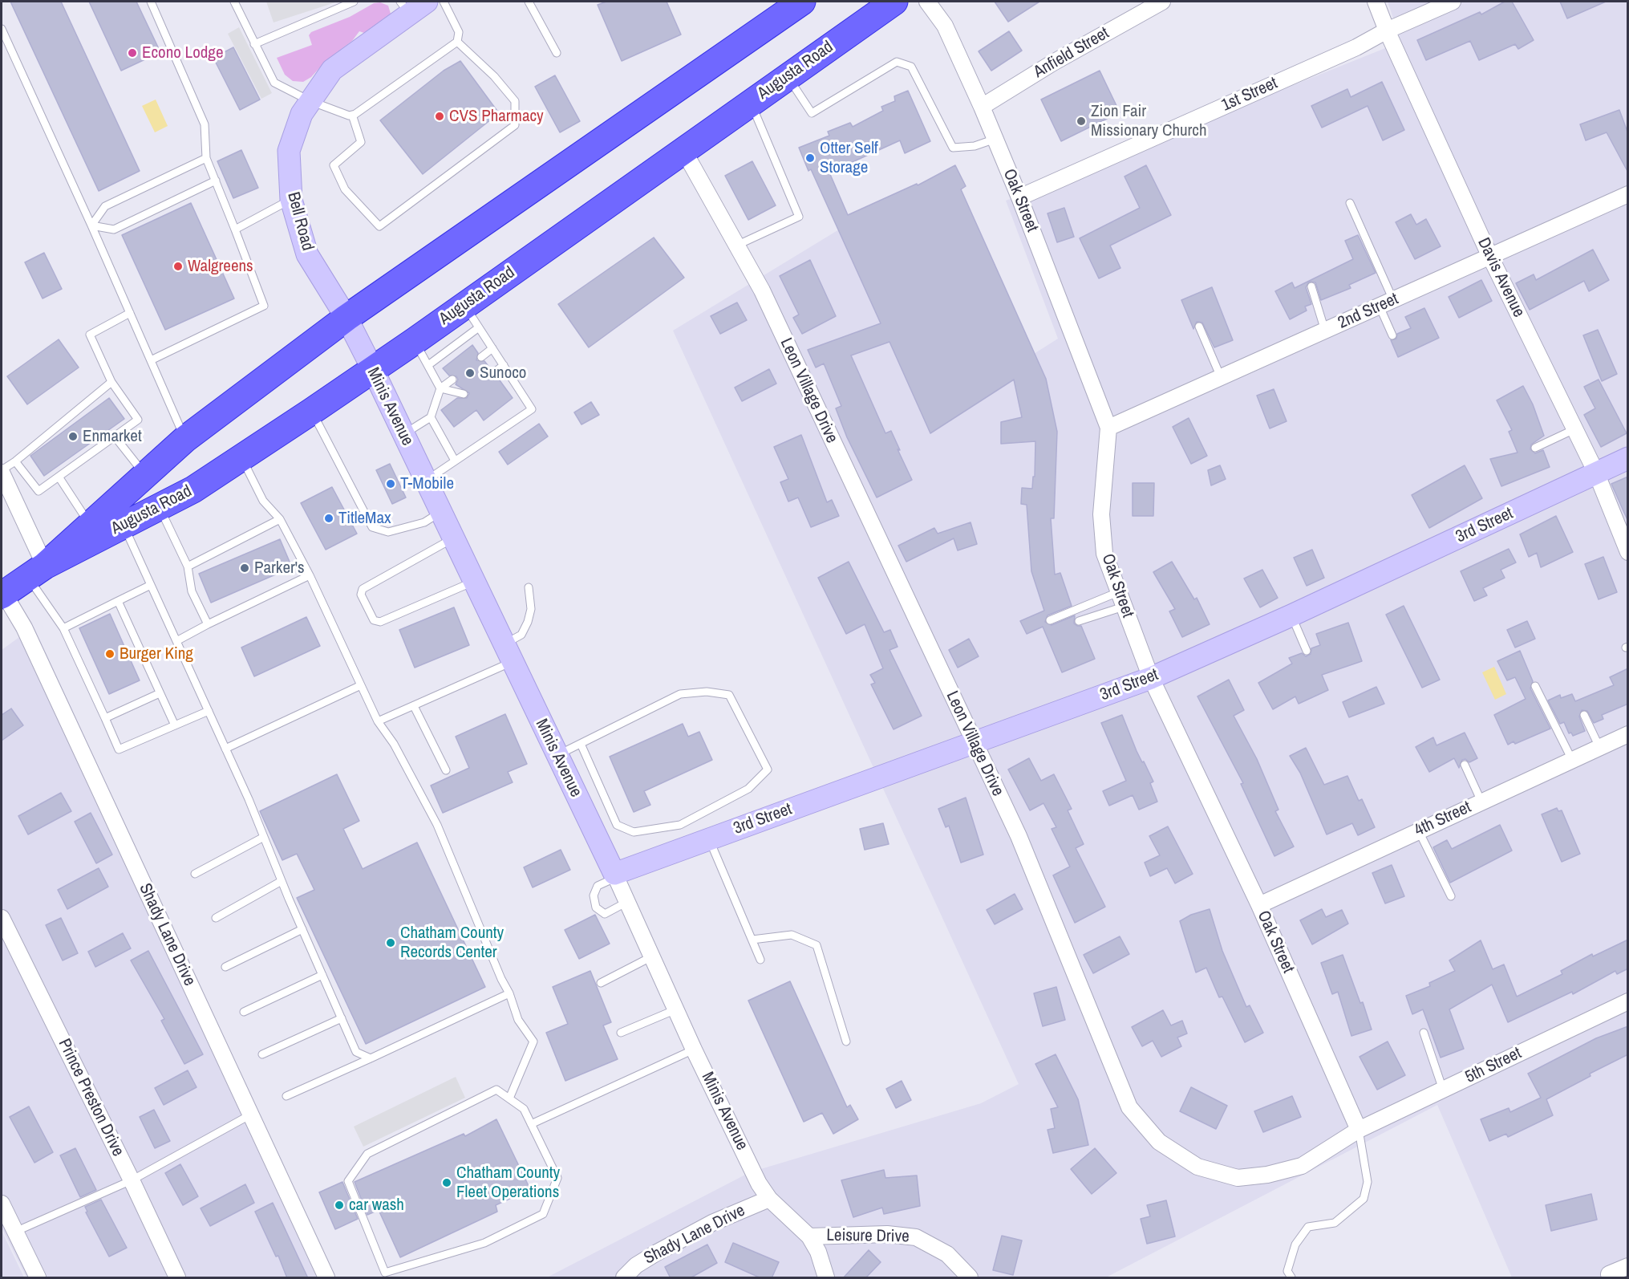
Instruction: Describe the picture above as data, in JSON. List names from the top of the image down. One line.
{"streets":{"highway":["Augusta Road"],"street":["Anfield Street","1st Street","Oak Street","Bell Road","Davis Avenue","2nd Street","Leon Village Drive","Minis Avenue","3rd Street","4th Street","Shady Lane Drive","5th Street","Prince Preston Drive","Leisure Drive"]},"crossings":[["Anfield Street","Oak Street"],["Augusta Road","Bell Road"],["Augusta Road","Leon Village Drive"],["Augusta Road","Minis Avenue"],["Augusta Road","Shady Lane Drive"],["1st Street","Oak Street"],["1st Street","Davis Avenue"],["Oak Street","2nd Street"],["Oak Street","Leon Village Drive"],["Oak Street","3rd Street"],["Oak Street","4th Street"],["Oak Street","5th Street"],["Bell Road","Minis Avenue"],["Davis Avenue","2nd Street"],["Davis Avenue","3rd Street"],["Leon Village Drive","3rd Street"],["Leon Village Drive","5th Street"],["Minis Avenue","3rd Street"],["Minis Avenue","Shady Lane Drive"],["Minis Avenue","Leisure Drive"],["Shady Lane Drive","Leisure Drive"]],"places":["Econo Lodge","CVS Pharmacy","Zion Fair Missionary Church","Otter Self Storage","Walgreens","Sunoco","Enmarket","T-Mobile","TitleMax","Parker's","Burger King","Chatham County Records Center","Chatham County Fleet Operations","car wash"]}
